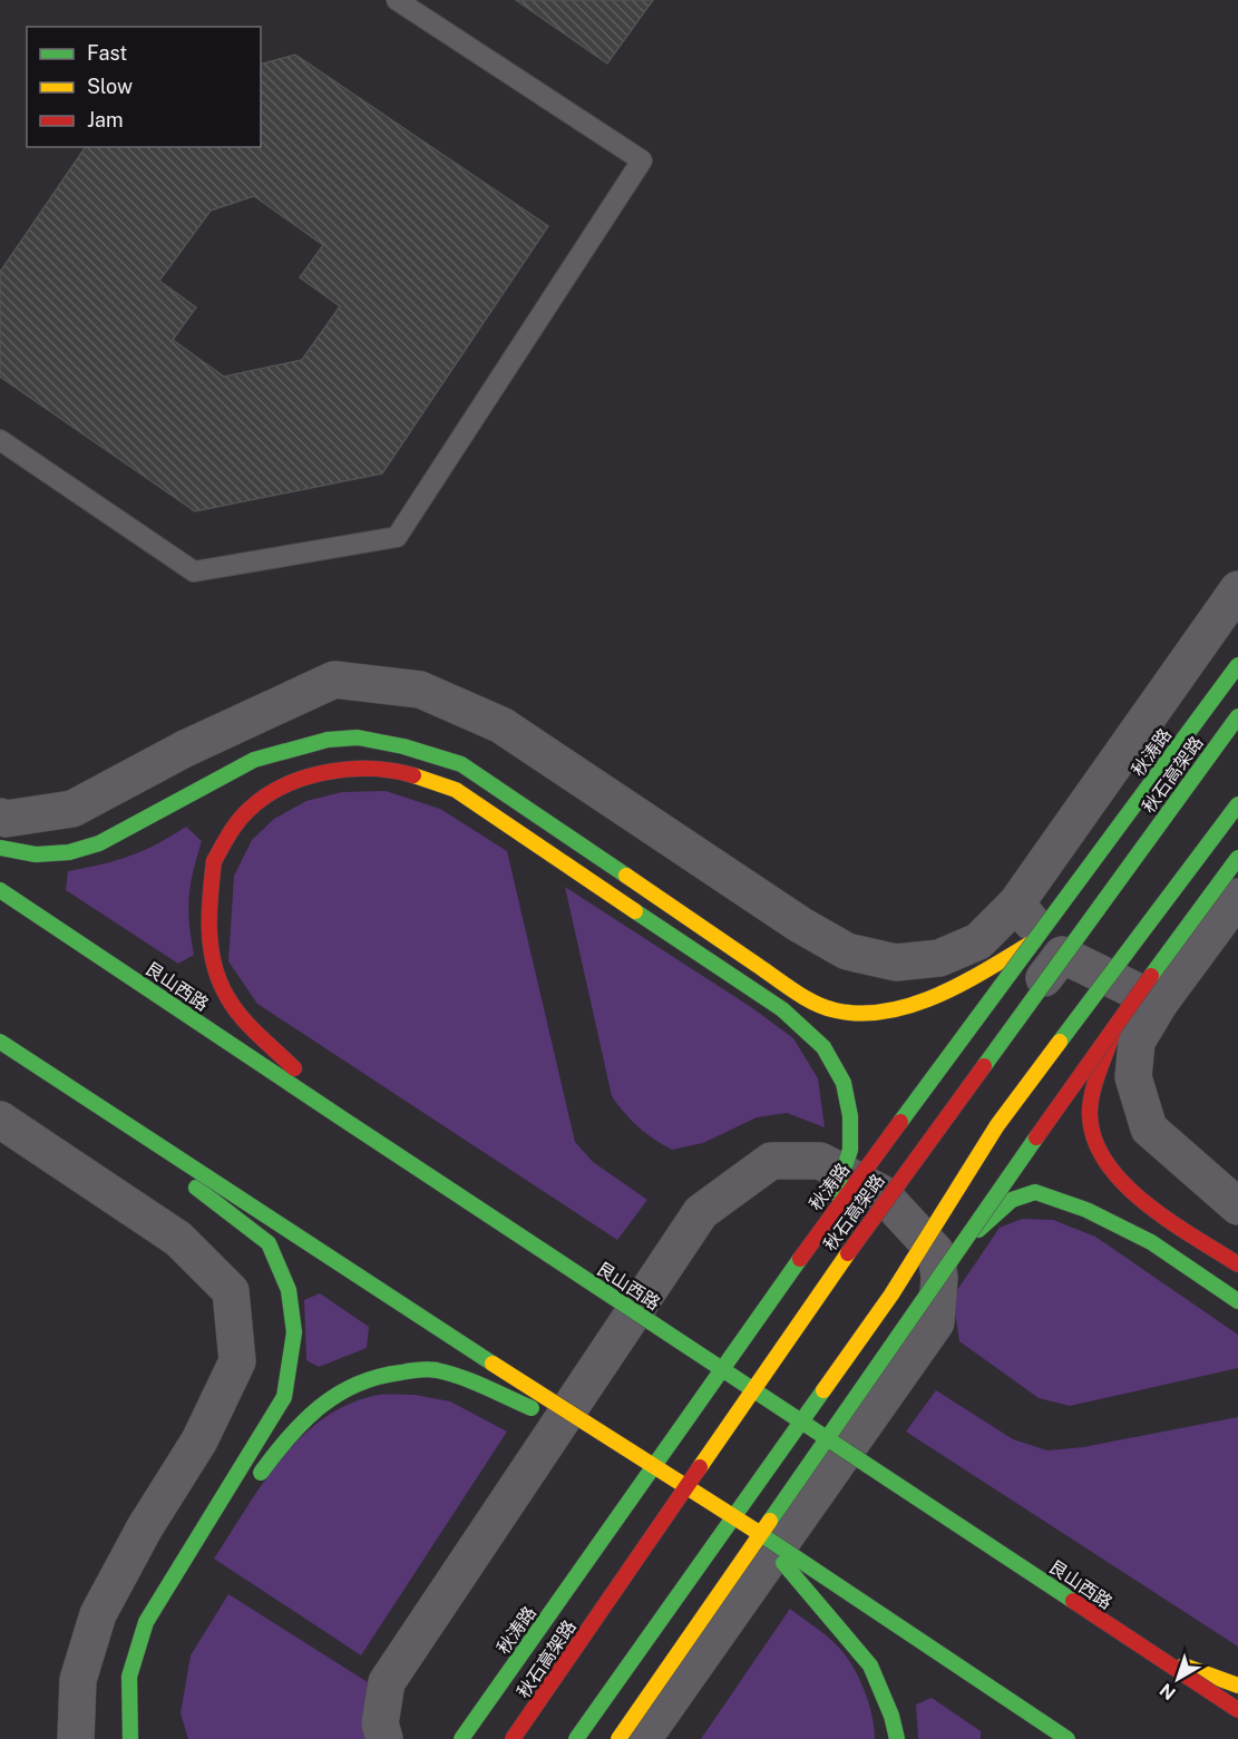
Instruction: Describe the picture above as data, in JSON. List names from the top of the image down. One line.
{"streets":{"main road":["秋涛路","秋石高架路","艮山西路"]},"legend":["Fast","Slow","Jam"],"north":"bottom left"}
